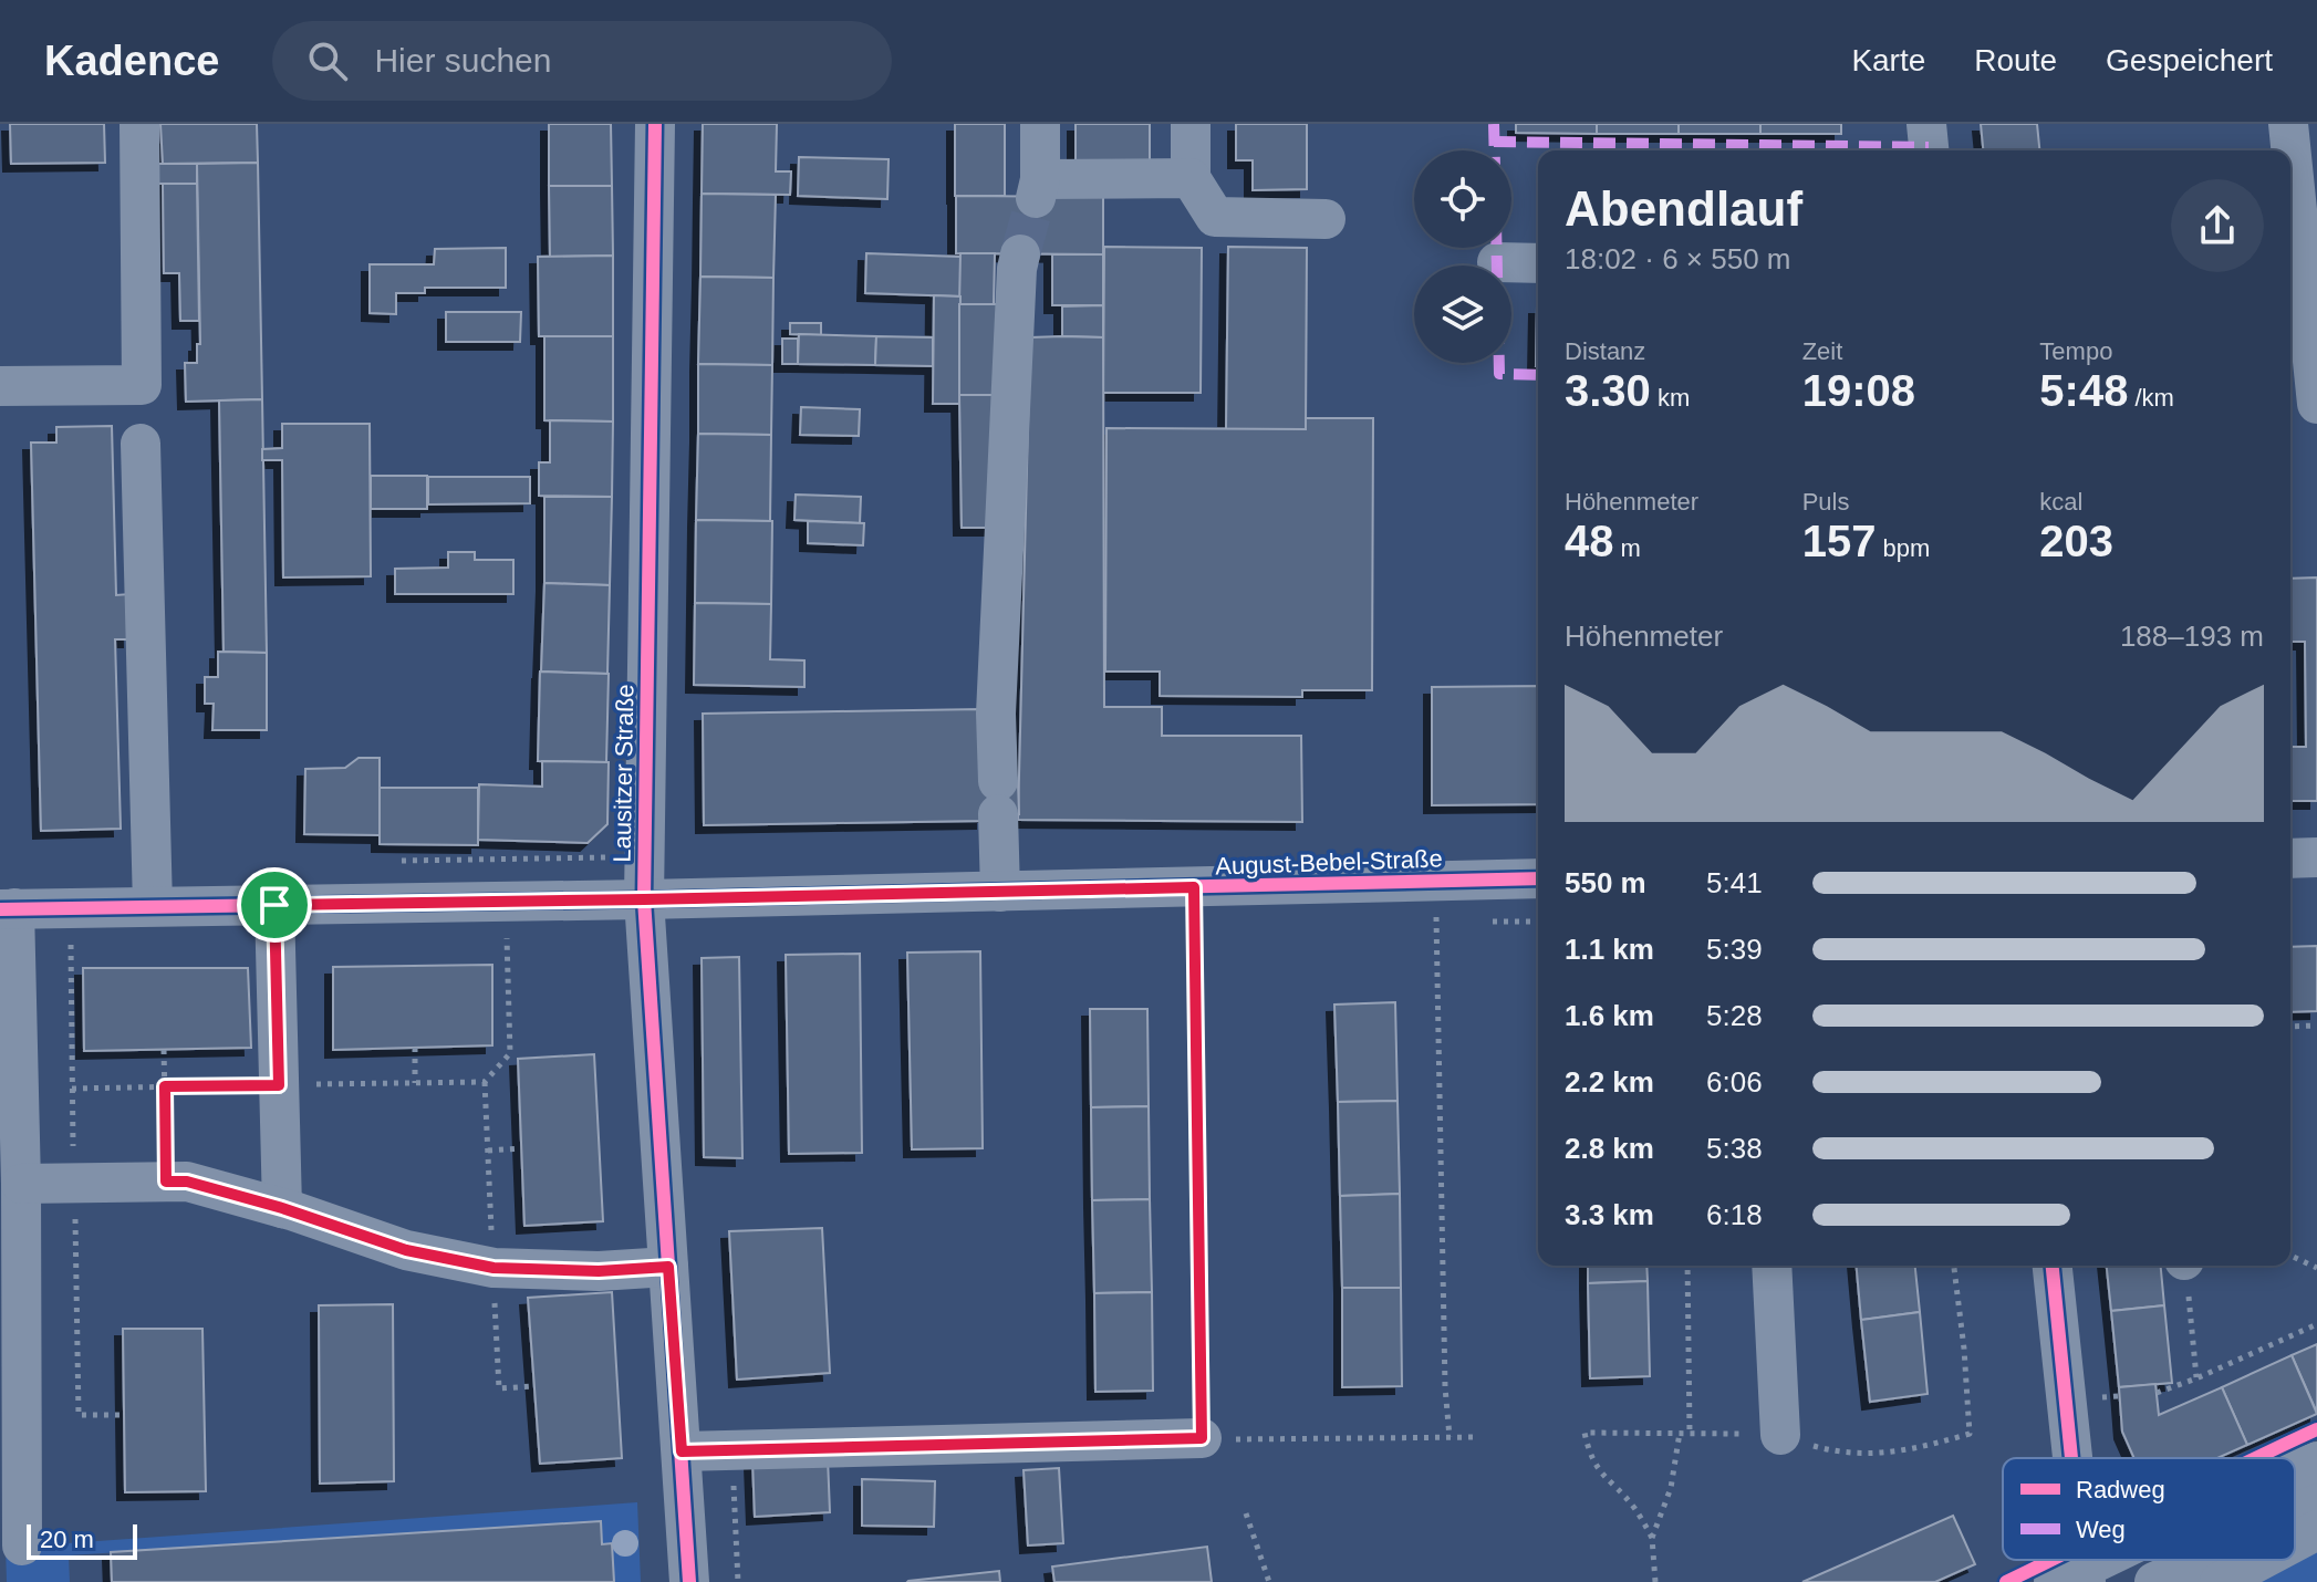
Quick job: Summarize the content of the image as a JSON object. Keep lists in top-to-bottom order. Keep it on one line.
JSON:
{"streets":{"street":["Lausitzer Straße","August-Bebel-Straße"]},"crossings":[["Lausitzer Straße","August-Bebel-Straße"]],"legend":["Radweg","Weg"],"scale_bar":"20 m","page":{"header":"Kadence","search":"Hier suchen","nav":["Karte","Route","Gespeichert"],"heading":["Abendlauf","18:02 · 6 × 550 m"],"stats":[["Distanz","3.30 km"],["Zeit","19:08"],["Tempo","5:48 /km"],["Höhenmeter","48 m"],["Puls","157 bpm"],["kcal","203"]],"chart":["Höhenmeter","188–193 m"],"list":[{"name":"550 m","note":"5:41"},{"name":"1.1 km","note":"5:39"},{"name":"1.6 km","note":"5:28"},{"name":"2.2 km","note":"6:06"},{"name":"2.8 km","note":"5:38"},{"name":"3.3 km","note":"6:18"}],"scale":"20 m"}}
